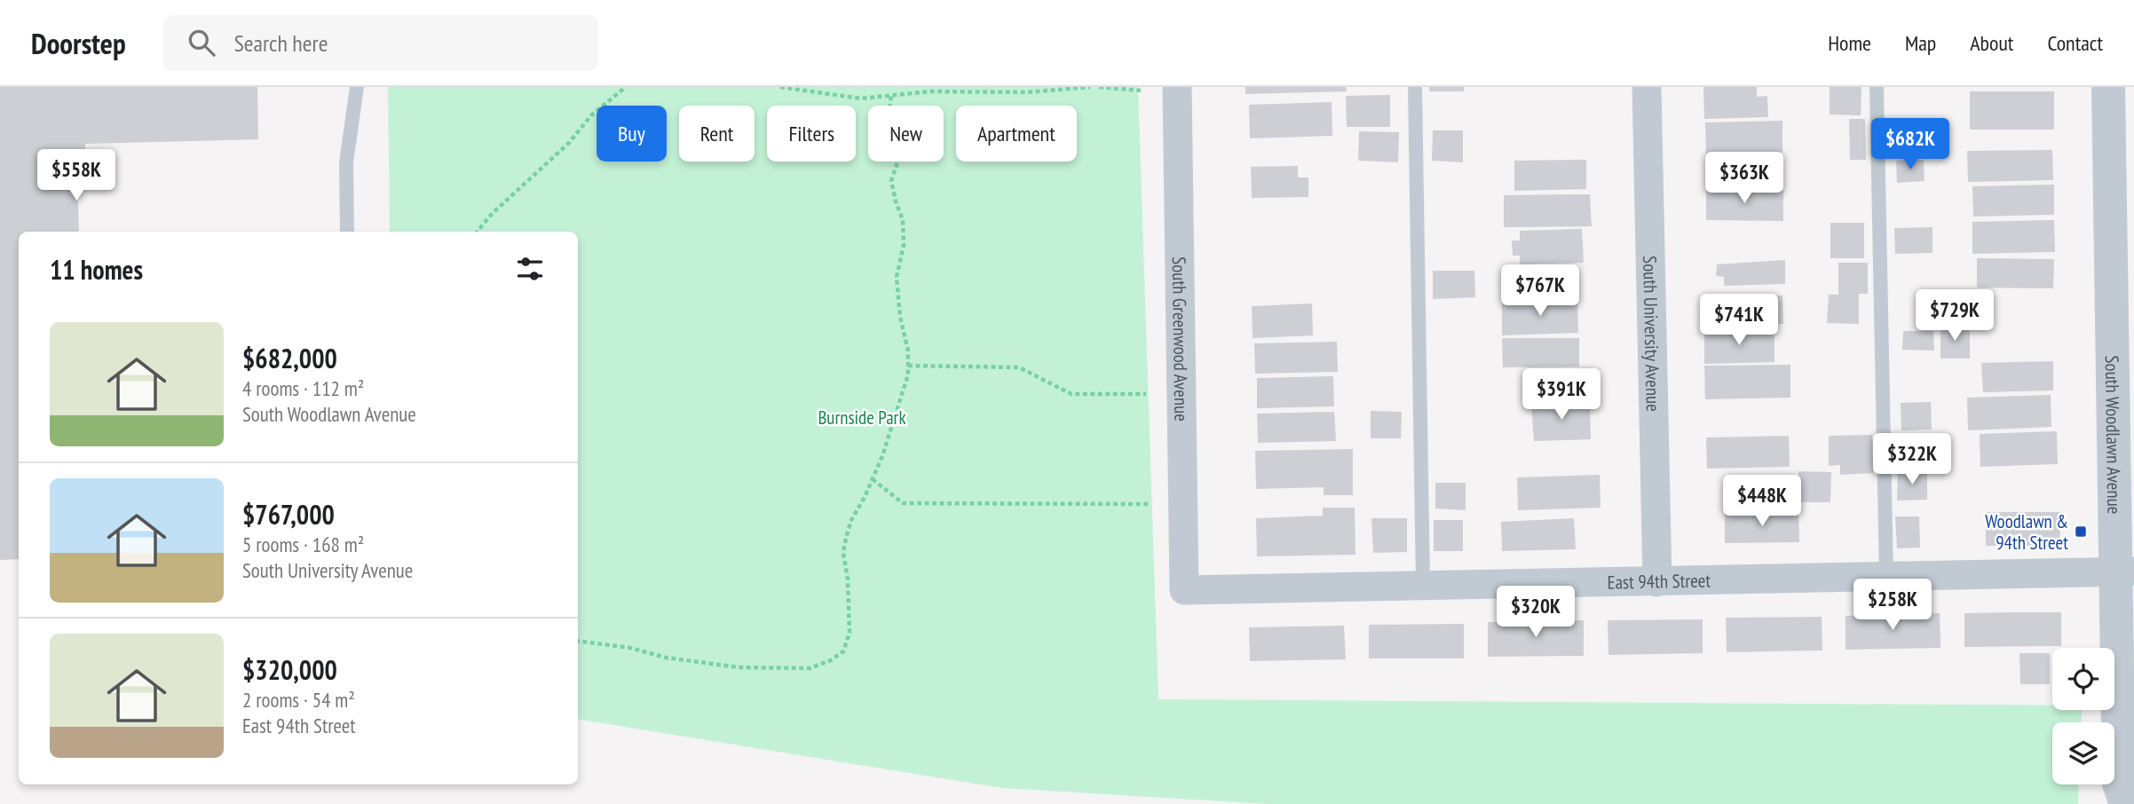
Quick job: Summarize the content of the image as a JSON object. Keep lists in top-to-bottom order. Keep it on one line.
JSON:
{"streets":{"street":["South University Avenue","South Greenwood Avenue","South Woodlawn Avenue","East 94th Street"]},"crossings":[["South University Avenue","East 94th Street"],["South Greenwood Avenue","East 94th Street"],["South Woodlawn Avenue","East 94th Street"]],"parks":["Burnside Park"],"places":{"transit":["Woodlawn & 94th Street"]},"page":{"header":"Doorstep","search":"Search here","nav":["Home","Map","About","Contact"],"chip":["Buy","Rent","Filters","New","Apartment"],"price":["$682K","$558K","$363K","$767K","$729K","$741K","$391K","$322K","$448K","$258K","$320K"],"heading":"11 homes","list":[{"name":"$682,000","note":"4 rooms · 112 m² · South Woodlawn Avenue"},{"name":"$767,000","note":"5 rooms · 168 m² · South University Avenue"},{"name":"$320,000","note":"2 rooms · 54 m² · East 94th Street"}]}}
